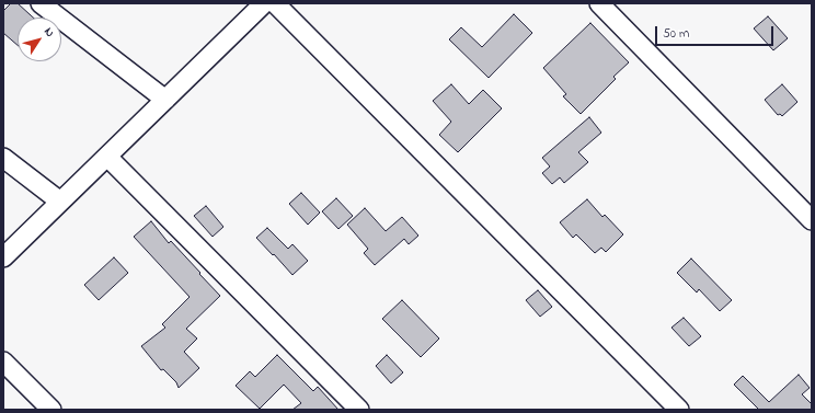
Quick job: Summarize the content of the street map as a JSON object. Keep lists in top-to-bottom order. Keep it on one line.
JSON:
{"scale_bar":"50 m","north":"top right"}
